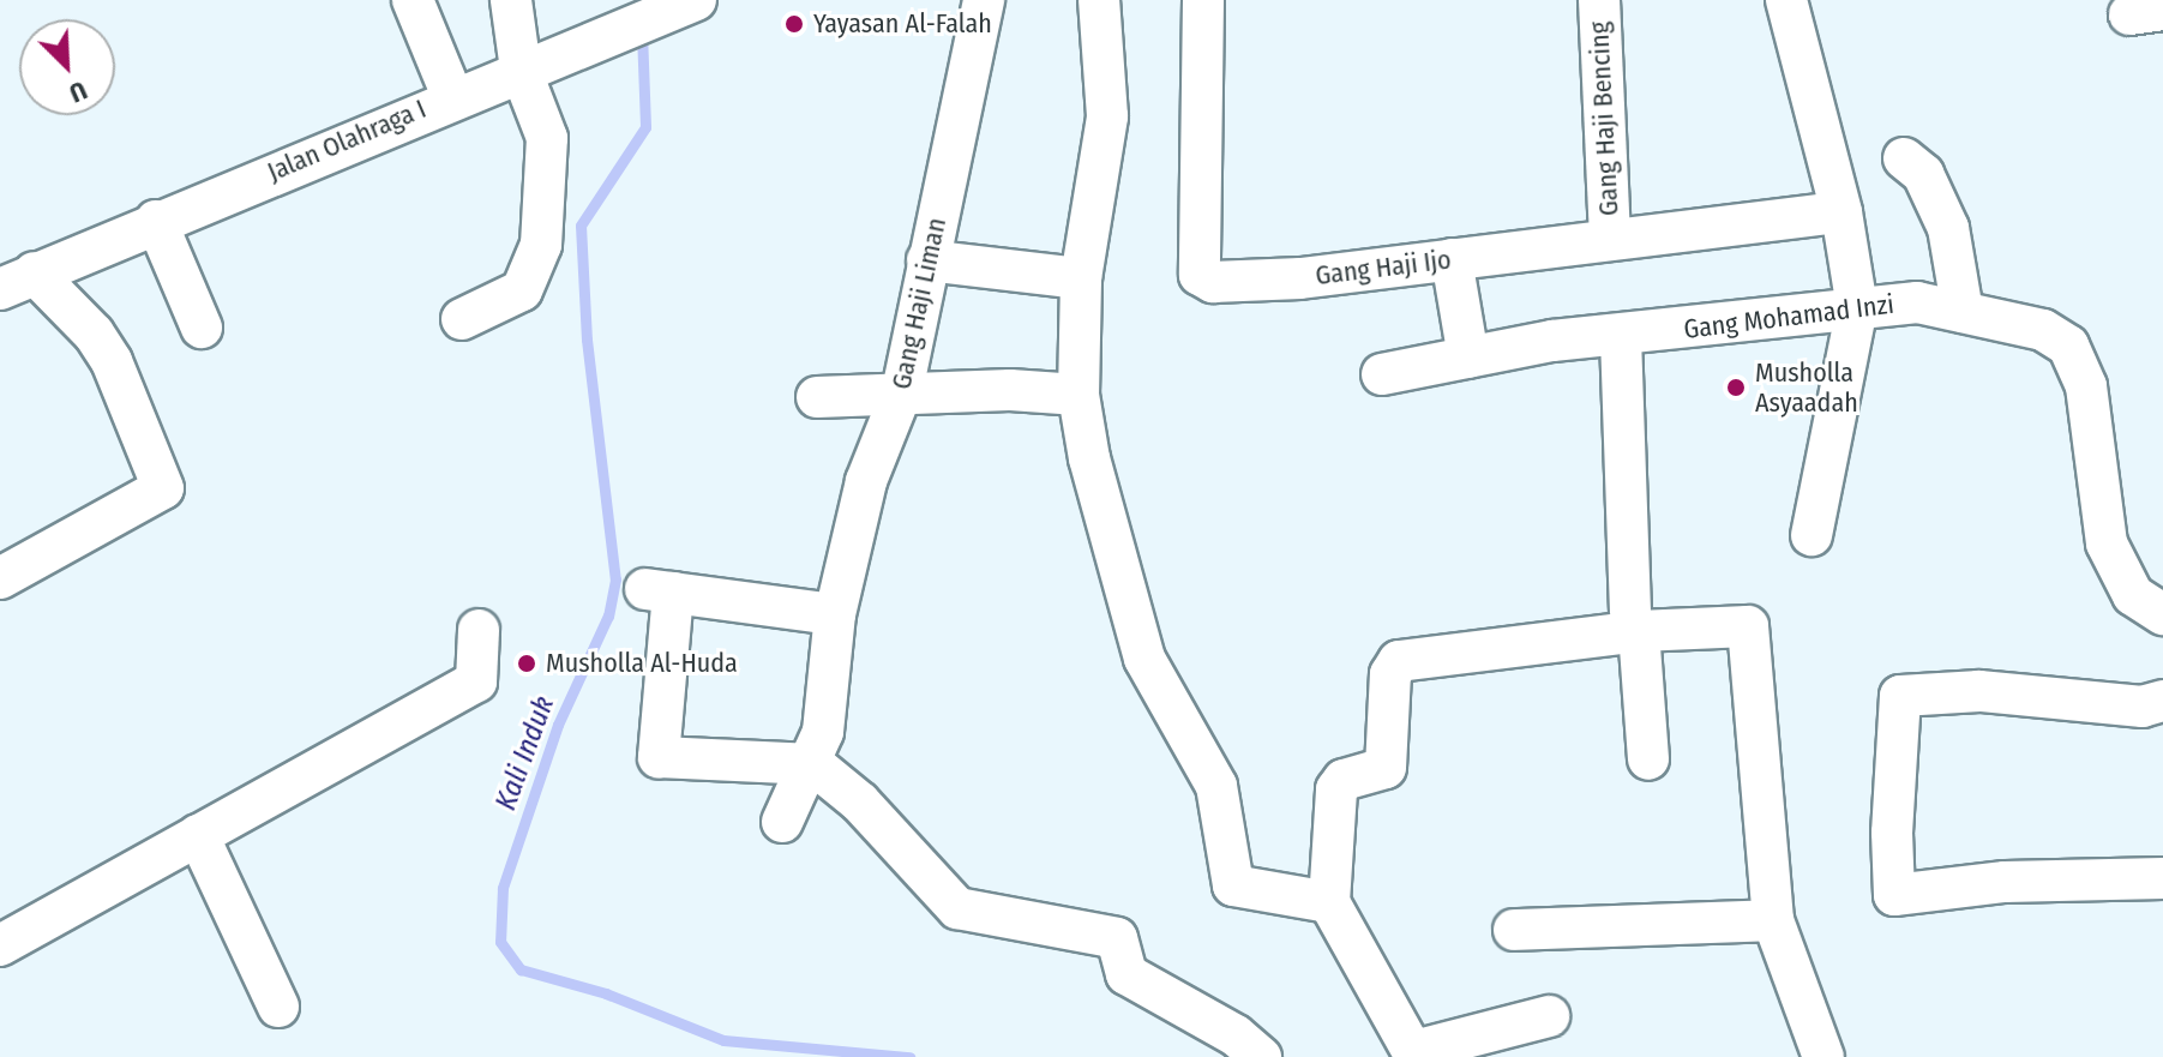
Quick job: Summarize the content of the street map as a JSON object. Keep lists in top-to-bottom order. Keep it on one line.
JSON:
{"streets":{"street":["Gang Haji Bencing","Jalan Olahraga I","Gang Haji Ijo","Gang Haji Liman","Gang Mohamad Inzi"]},"crossings":[["Gang Haji Bencing","Gang Haji Ijo"]],"water":["Kali Induk"],"places":["Yayasan Al-Falah","Musholla Asyaadah","Musholla Al-Huda"],"north":"bottom right"}
